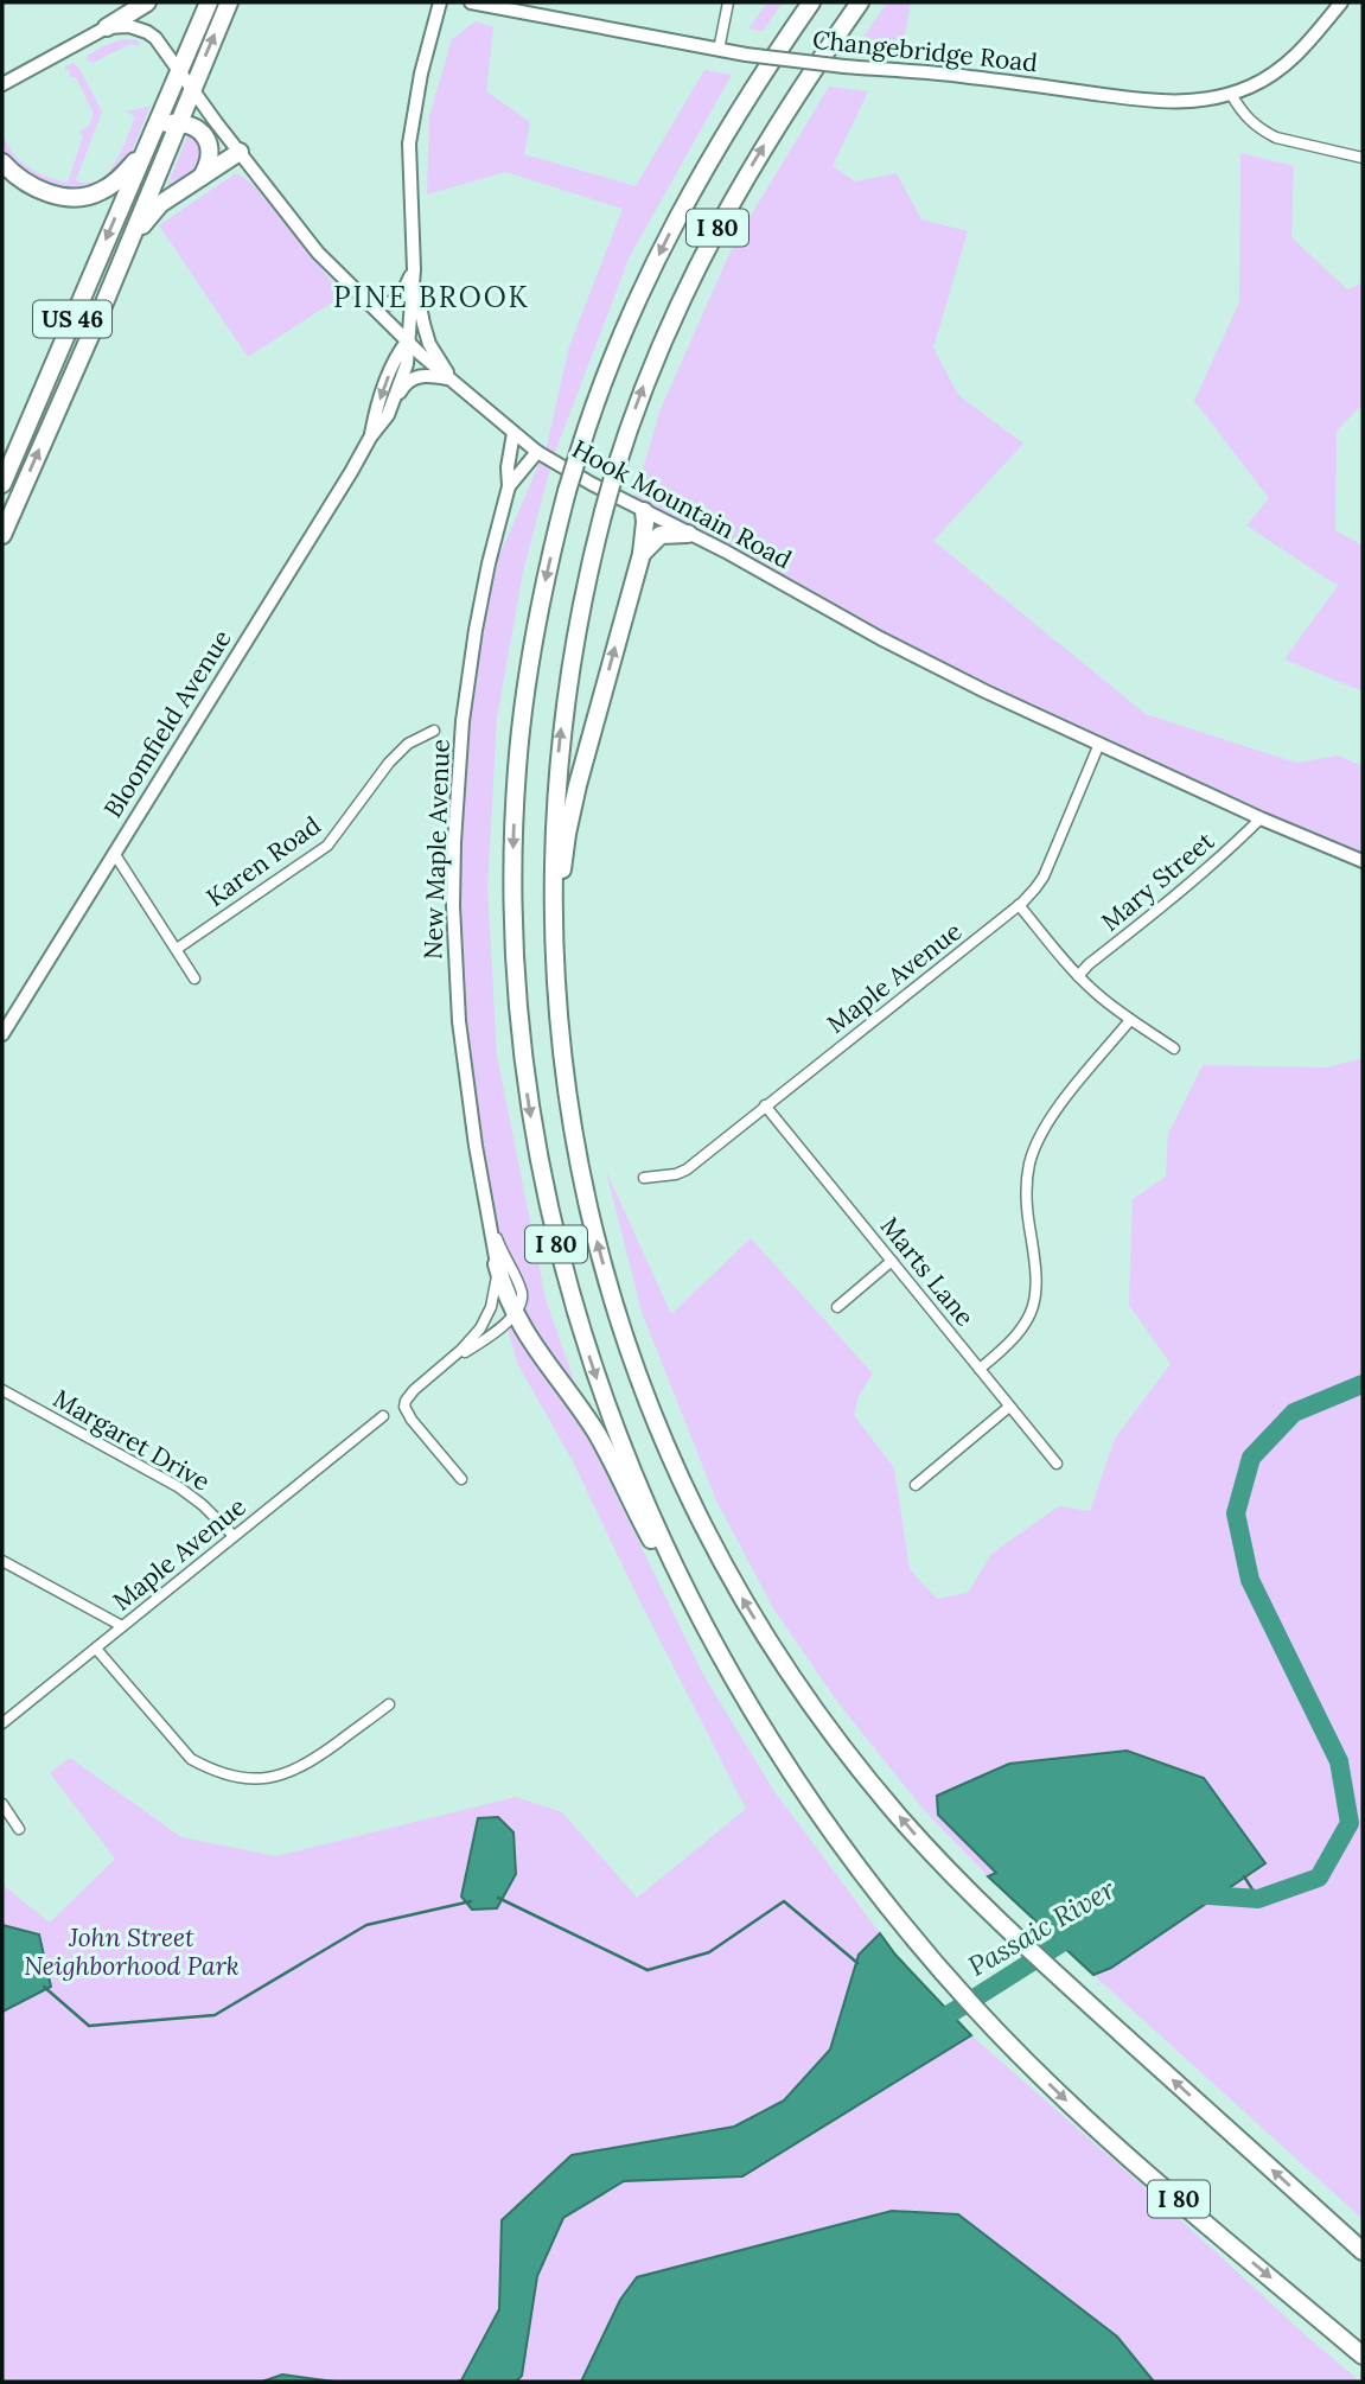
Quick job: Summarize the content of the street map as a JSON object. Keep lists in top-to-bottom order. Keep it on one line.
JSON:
{"streets":{"highway":["I 80","US 46"],"main road":["Changebridge Road","Hook Mountain Road","Bloomfield Avenue","New Maple Avenue"],"street":["Karen Road","Mary Street","Maple Avenue","Marts Lane","Margaret Drive"]},"crossings":[["US 46","Hook Mountain Road"],["Hook Mountain Road","Bloomfield Avenue"],["Hook Mountain Road","New Maple Avenue"],["Hook Mountain Road","Mary Street"],["Hook Mountain Road","Maple Avenue"],["Maple Avenue","Marts Lane"],["Maple Avenue","Margaret Drive"]],"districts":["PINE BROOK"],"water":["Passaic River"],"parks":["John Street Neighborhood Park"]}
